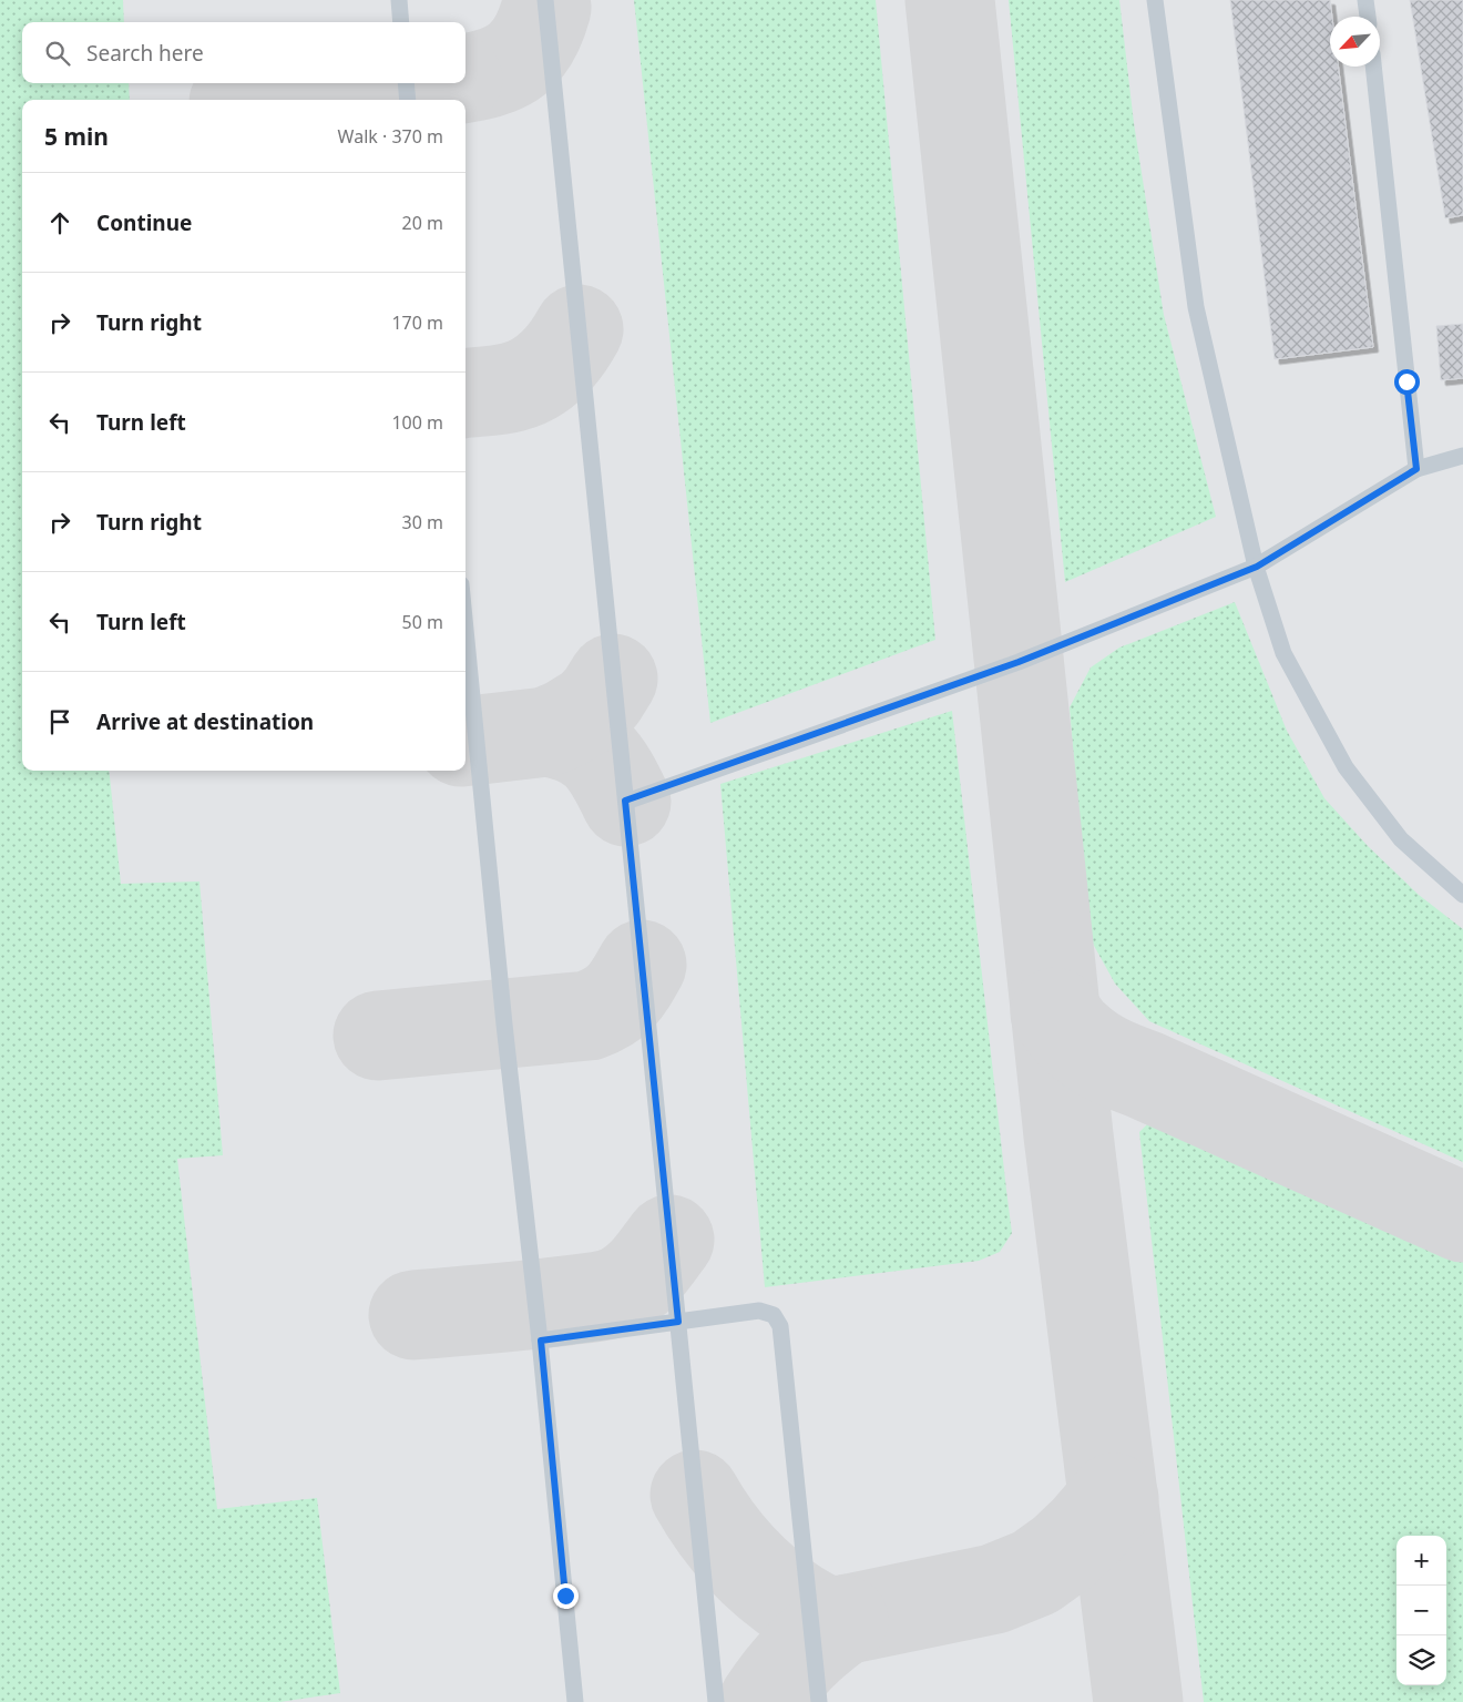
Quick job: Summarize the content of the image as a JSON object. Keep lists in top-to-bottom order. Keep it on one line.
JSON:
{"north":"bottom left","page":{"search":"Search here","heading":["5 min","Walk · 370 m"],"list":[["Continue","20 m"],["Turn right","170 m"],["Turn left","100 m"],["Turn right","30 m"],["Turn left","50 m"],"Arrive at destination"],"map_buttons":["+","−"]}}
